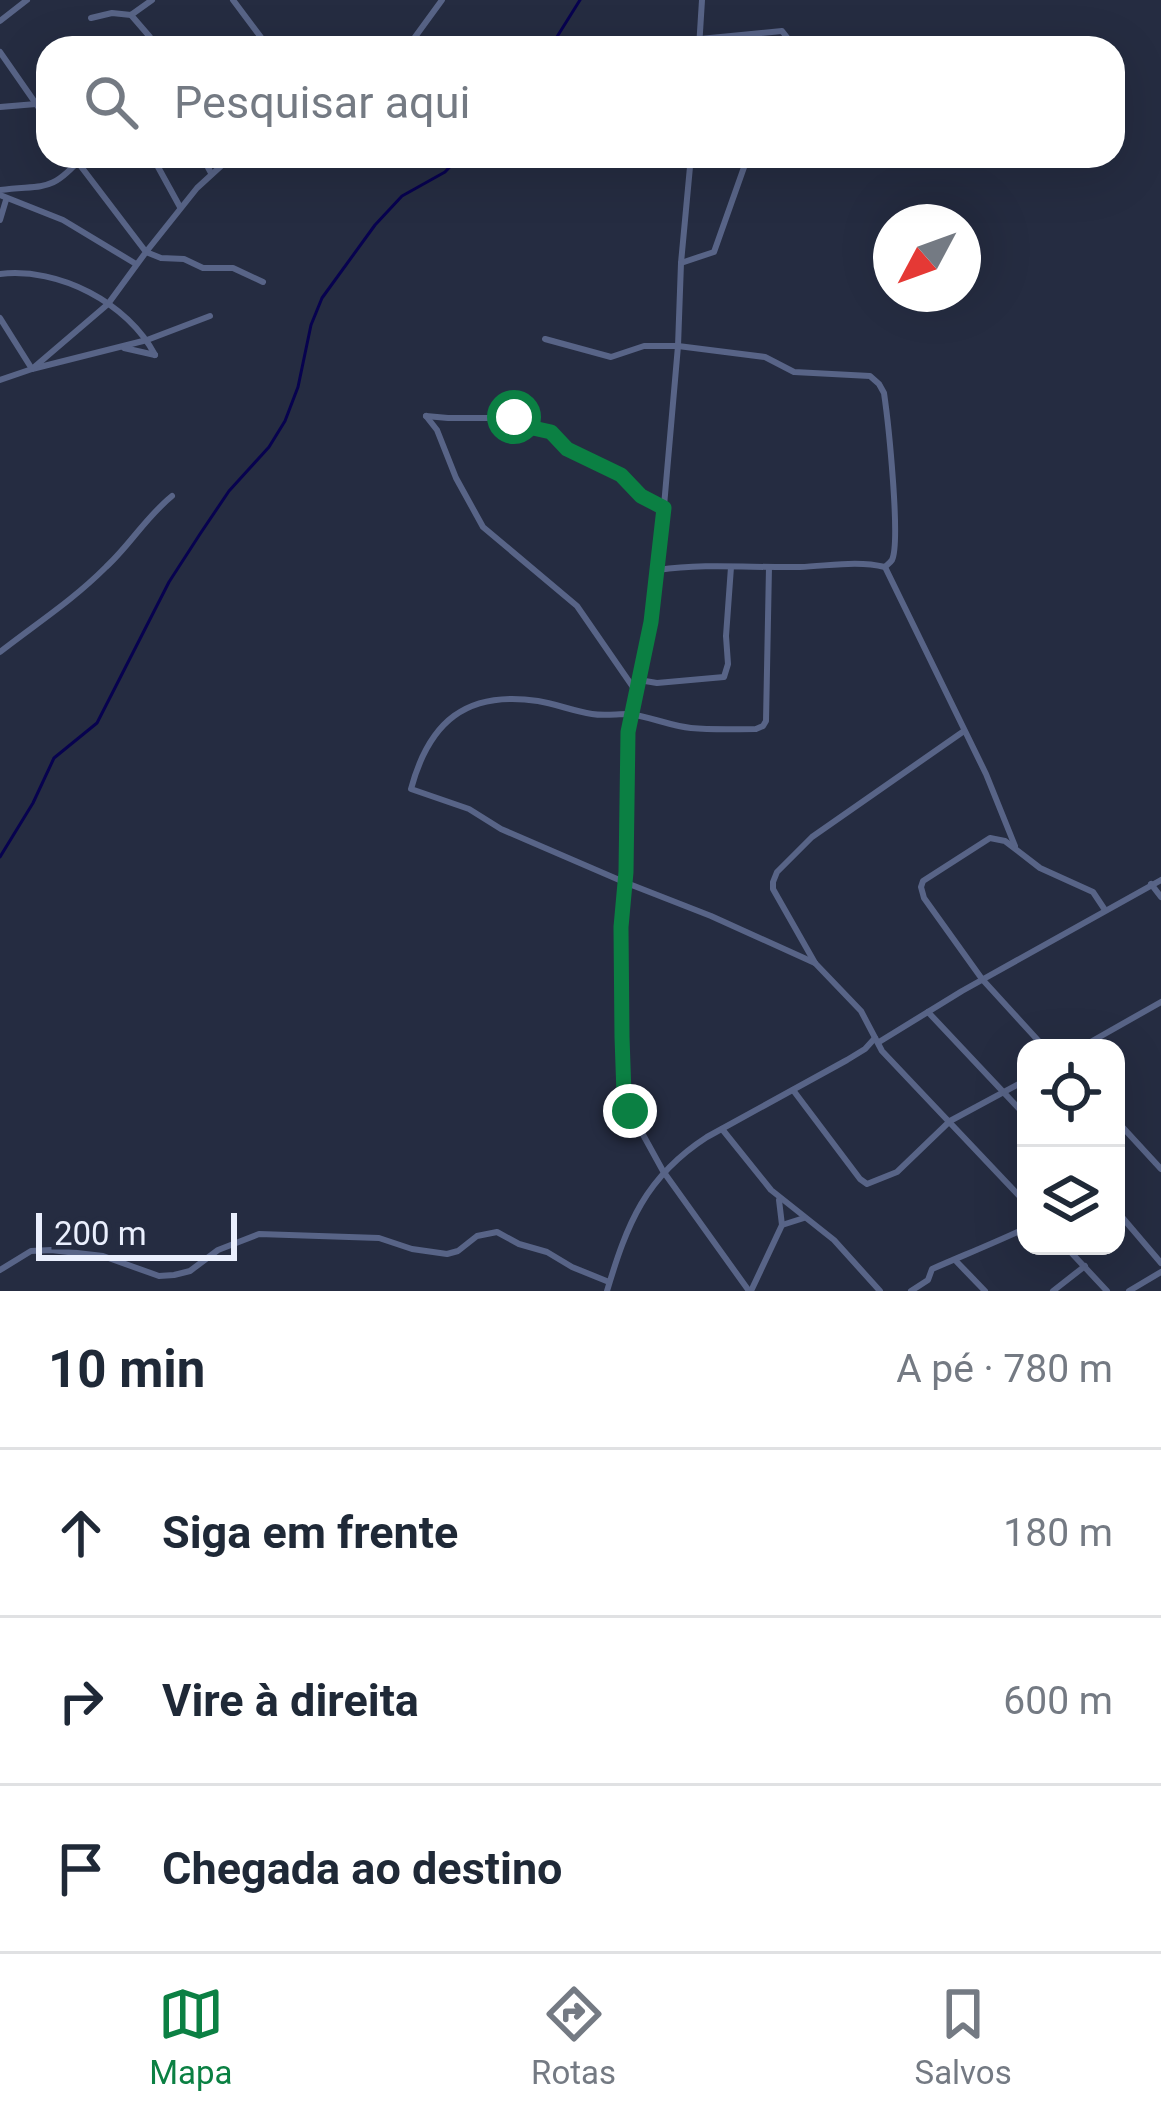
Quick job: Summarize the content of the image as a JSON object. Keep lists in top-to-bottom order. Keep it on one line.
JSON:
{"scale_bar":"200 m","north":"bottom left","page":{"search":"Pesquisar aqui","scale":"200 m","heading":["10 min","A pé · 780 m"],"list":[["Siga em frente","180 m"],["Vire à direita","600 m"],"Chegada ao destino"],"nav":["Mapa","Rotas","Salvos"]}}
